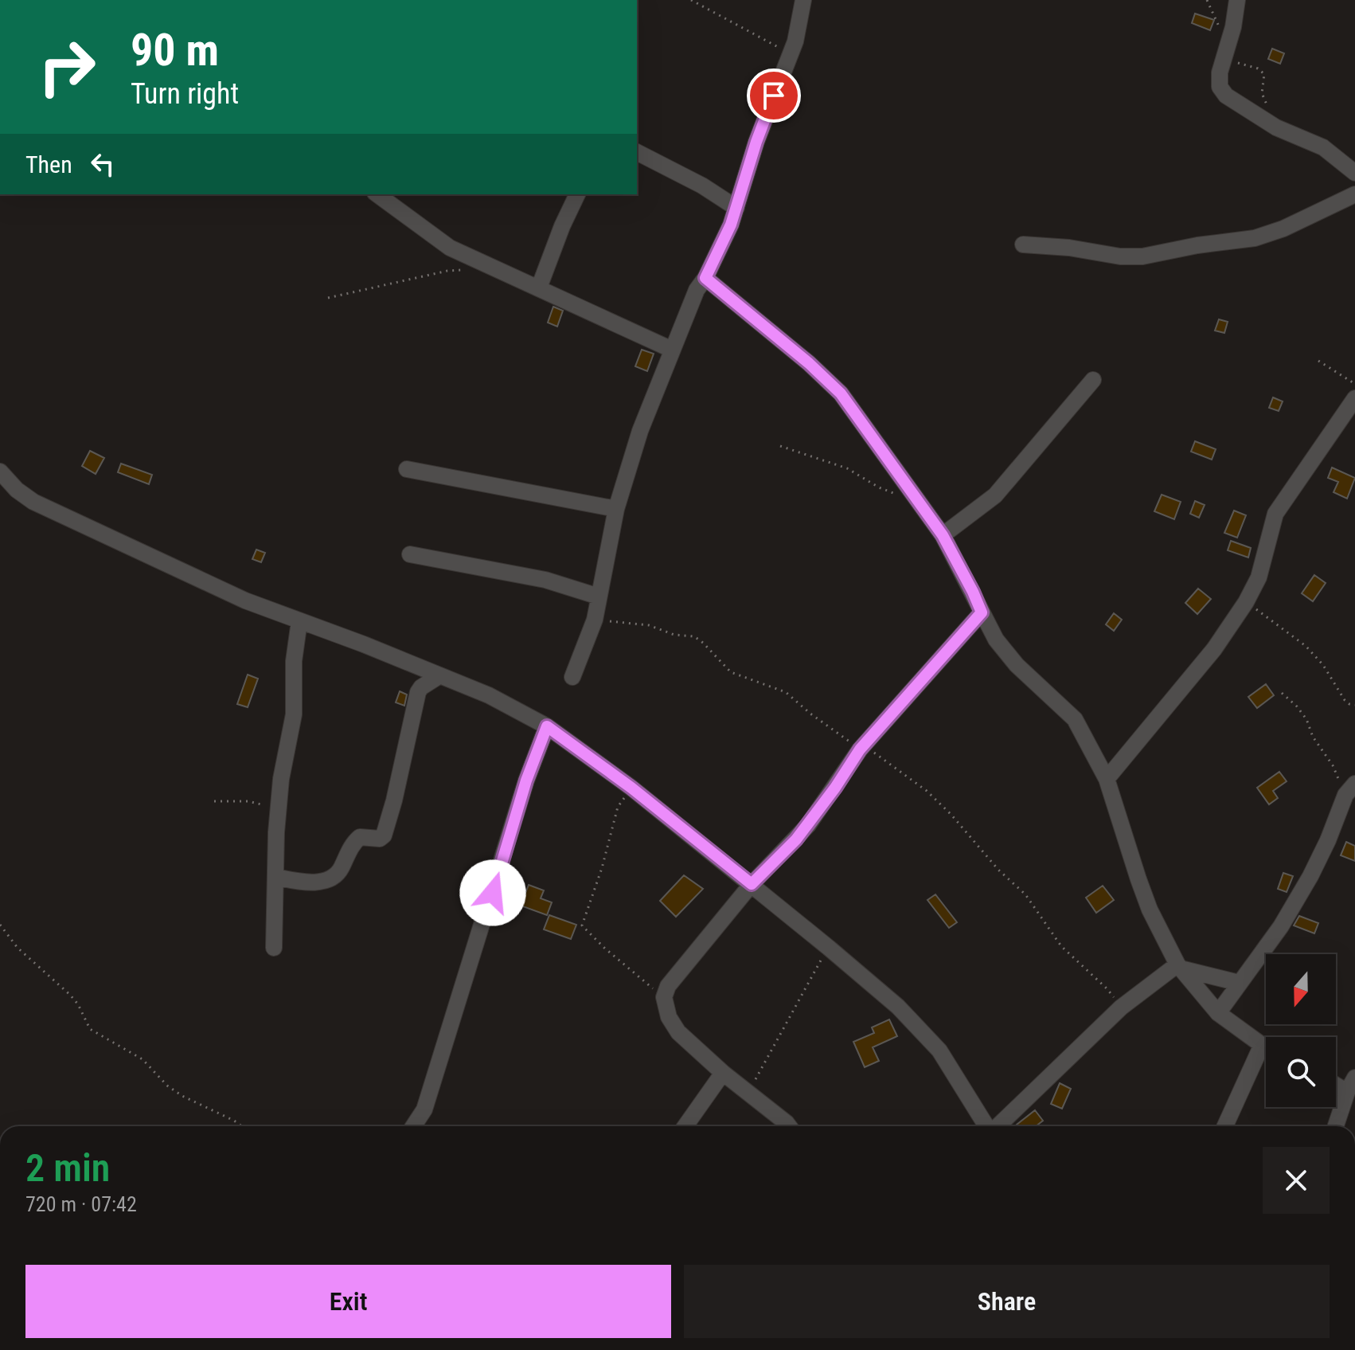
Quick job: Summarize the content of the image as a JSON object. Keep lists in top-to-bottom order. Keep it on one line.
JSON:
{"north":"bottom","page":{"turn":["90 m","Turn right"],"then":"Then","heading":["2 min","720 m · 07:42"],"buttons":["Exit","Share"]}}
